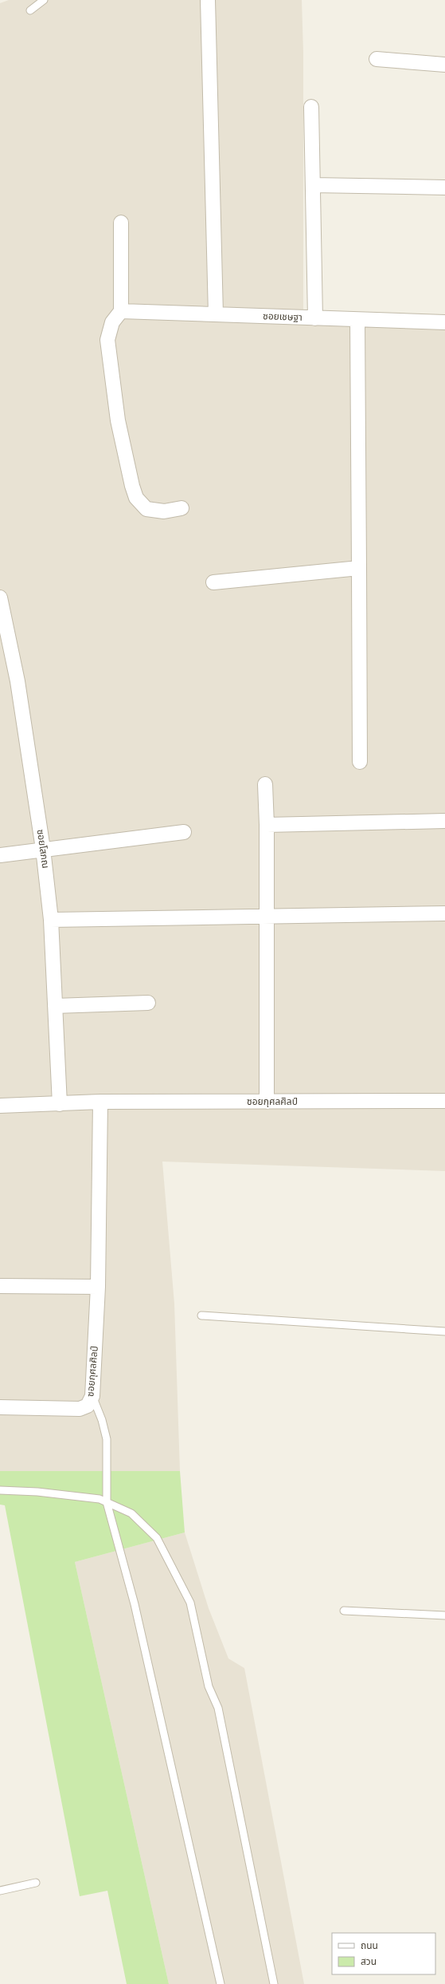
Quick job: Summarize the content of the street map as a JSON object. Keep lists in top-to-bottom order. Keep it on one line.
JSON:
{"streets":{"street":["ซอยเชษฐา","ซอยโสภณ","ซอยกุศลศิลป์"]},"crossings":[["ซอยโสภณ","ซอยกุศลศิลป์"]],"legend":["ถนน","สวน"]}
